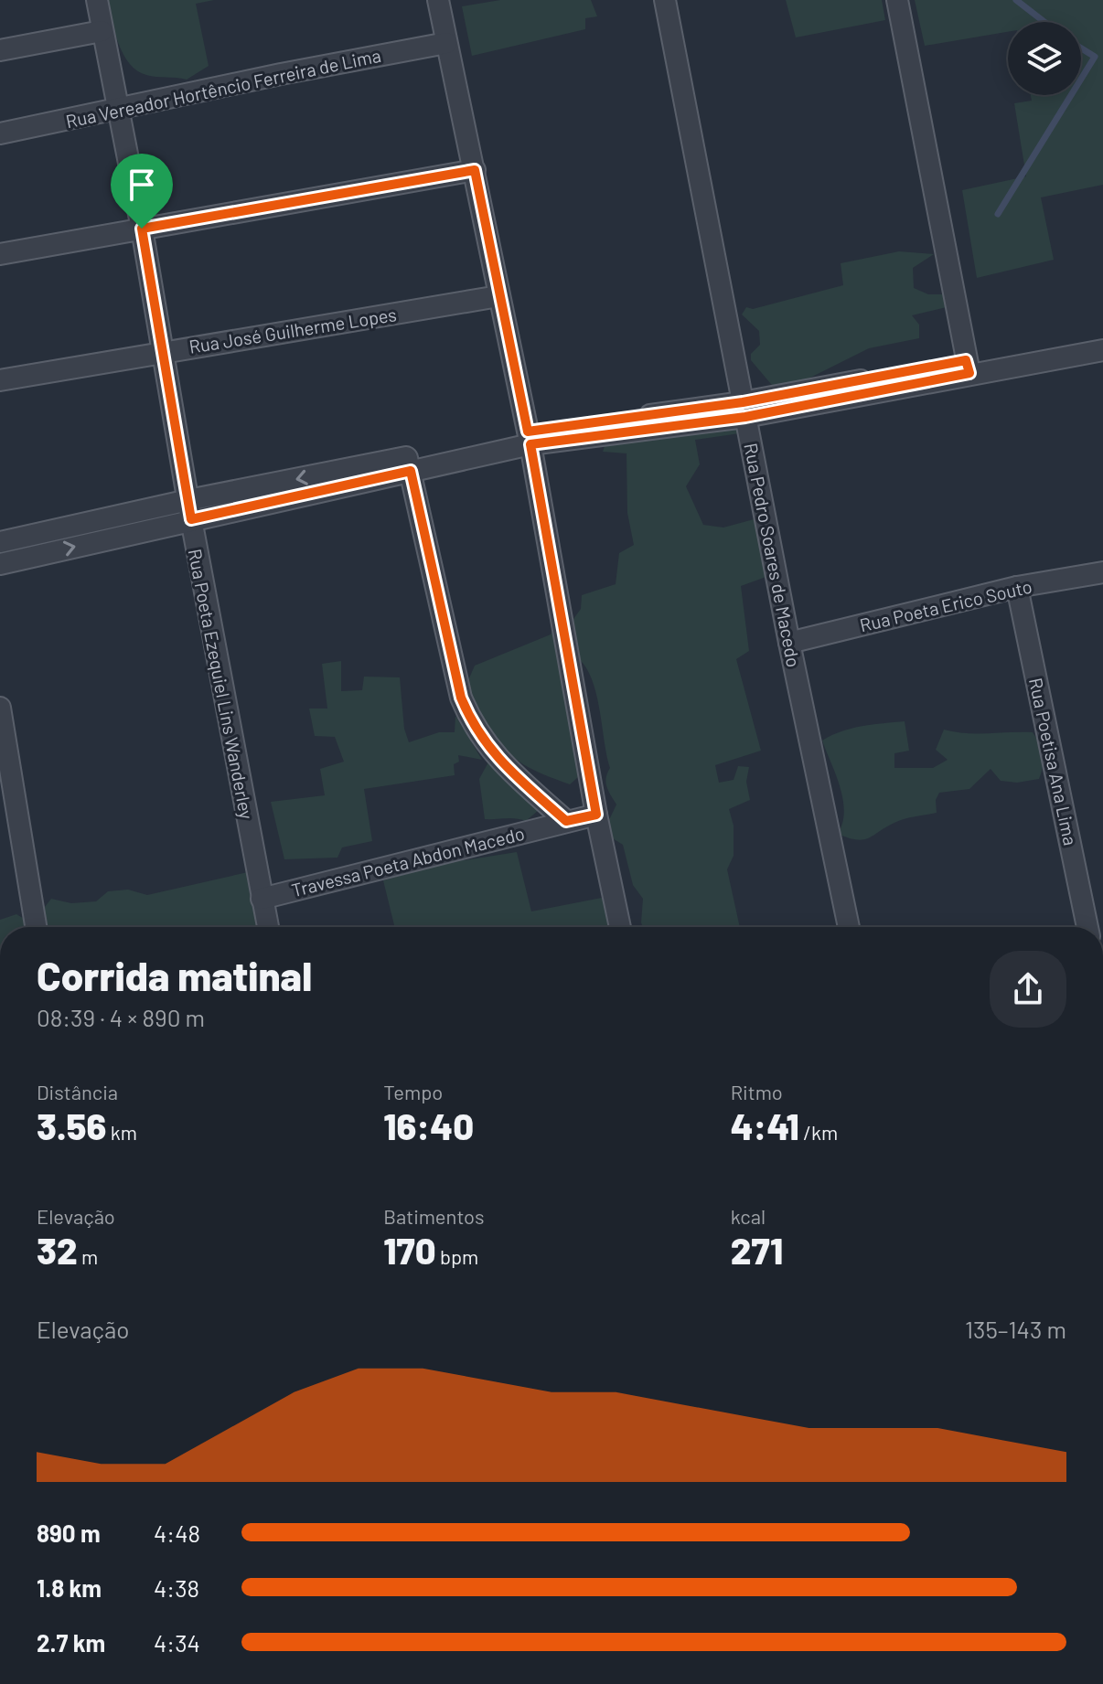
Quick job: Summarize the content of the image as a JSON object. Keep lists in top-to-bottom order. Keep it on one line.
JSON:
{"streets":{"street":["Rua Vereador Hortêncio Ferreira de Lima","Rua José Guilherme Lopes","Rua Pedro Soares de Macedo","Rua Poeta Erico Souto","Rua Poeta Ezequiel Lins Wanderley","Rua Poetisa Ana Lima","Travessa Poeta Abdon Macedo"]},"crossings":[["Rua Vereador Hortêncio Ferreira de Lima","Rua Poeta Ezequiel Lins Wanderley"],["Rua José Guilherme Lopes","Rua Poeta Ezequiel Lins Wanderley"],["Rua Pedro Soares de Macedo","Rua Poeta Erico Souto"],["Rua Poeta Erico Souto","Rua Poetisa Ana Lima"],["Rua Poeta Ezequiel Lins Wanderley","Travessa Poeta Abdon Macedo"]],"page":{"heading":["Corrida matinal","08:39 · 4 × 890 m"],"stats":[["Distância","3.56 km"],["Tempo","16:40"],["Ritmo","4:41 /km"],["Elevação","32 m"],["Batimentos","170 bpm"],["kcal","271"]],"chart":["Elevação","135–143 m"],"list":[{"name":"890 m","note":"4:48"},{"name":"1.8 km","note":"4:38"},{"name":"2.7 km","note":"4:34"}]}}
